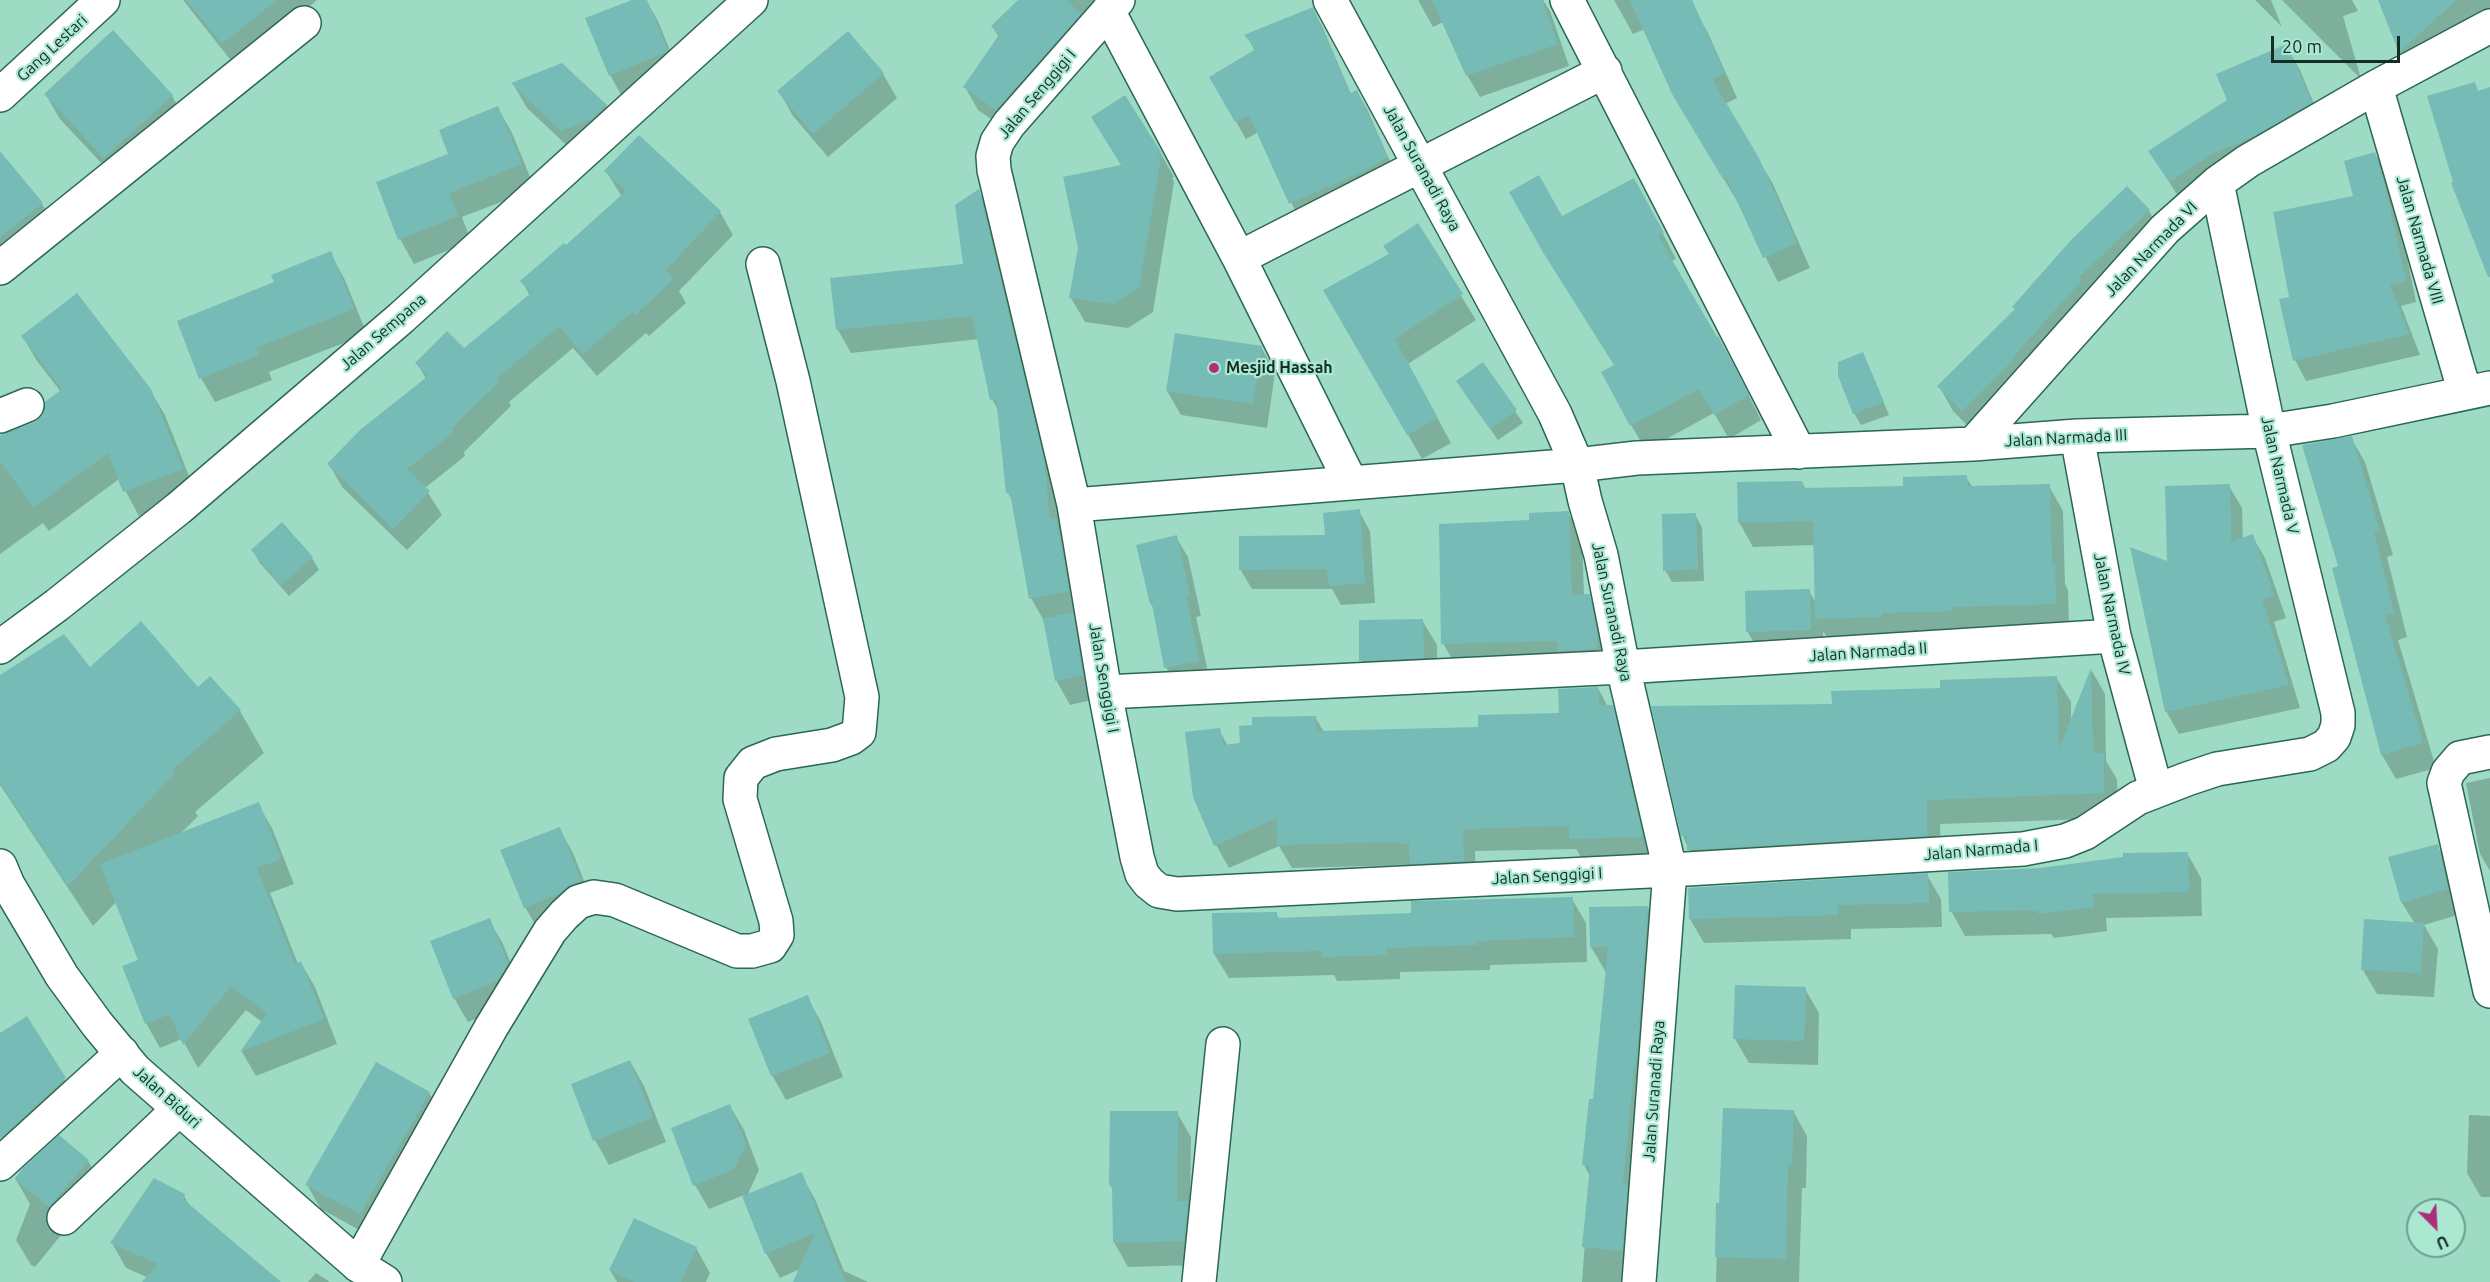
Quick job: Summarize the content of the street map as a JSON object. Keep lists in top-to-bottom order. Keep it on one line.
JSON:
{"streets":{"street":["Gang Lestari","Jalan Senggigi I","Jalan Suranadi Raya","Jalan Narmada VIII","Jalan Narmada VI","Jalan Sempana","Jalan Narmada III","Jalan Narmada V","Jalan Narmada IV","Jalan Narmada II","Jalan Narmada I","Jalan Biduri"]},"crossings":[["Jalan Senggigi I","Jalan Suranadi Raya"],["Jalan Senggigi I","Jalan Narmada III"],["Jalan Senggigi I","Jalan Narmada II"],["Jalan Senggigi I","Jalan Narmada I"],["Jalan Suranadi Raya","Jalan Narmada III"],["Jalan Suranadi Raya","Jalan Narmada II"],["Jalan Suranadi Raya","Jalan Narmada I"],["Jalan Narmada VIII","Jalan Narmada VI"],["Jalan Narmada VIII","Jalan Narmada III"],["Jalan Narmada VI","Jalan Narmada III"],["Jalan Narmada VI","Jalan Narmada V"],["Jalan Narmada III","Jalan Narmada V"],["Jalan Narmada III","Jalan Narmada IV"],["Jalan Narmada V","Jalan Narmada I"],["Jalan Narmada IV","Jalan Narmada II"],["Jalan Narmada IV","Jalan Narmada I"]],"places":["Mesjid Hassah"],"scale_bar":"20 m","north":"bottom right"}
